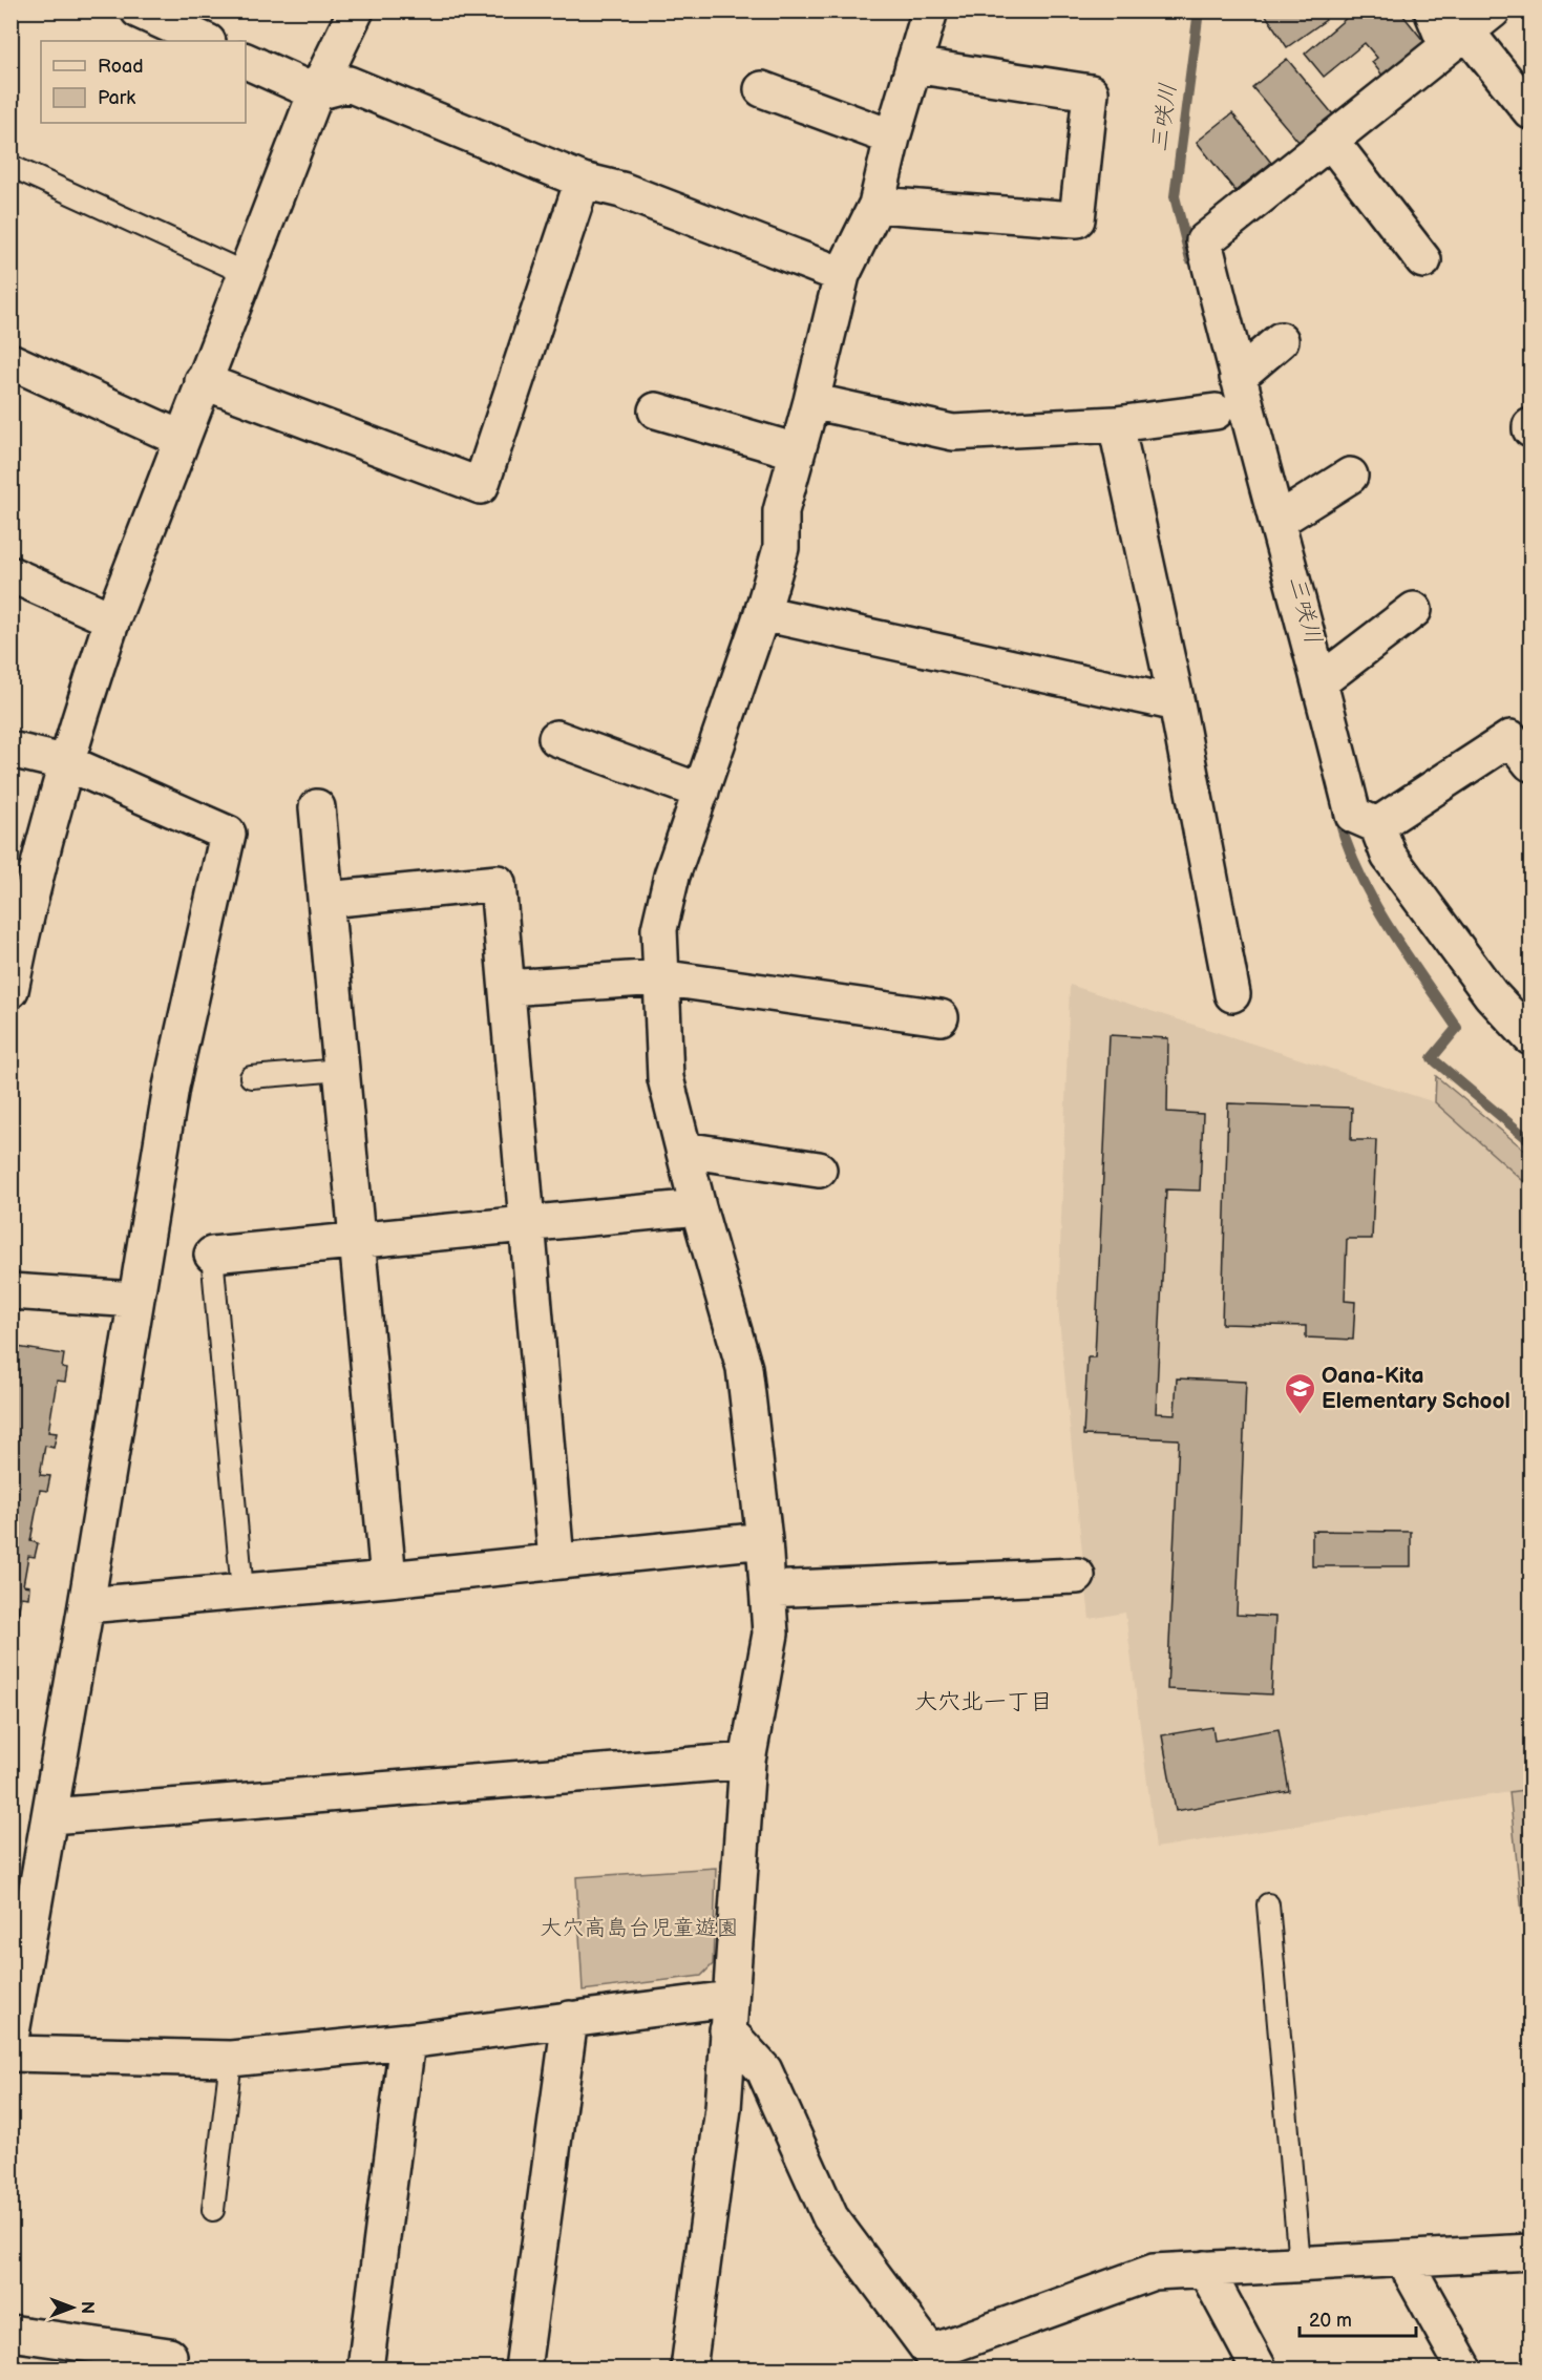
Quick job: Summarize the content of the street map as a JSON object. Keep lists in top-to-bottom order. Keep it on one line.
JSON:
{"districts":["大穴北一丁目"],"water":["三咲川"],"parks":["大穴高島台児童遊園"],"places":{"school or university":["Oana-Kita Elementary School"]},"legend":["Road","Park"],"scale_bar":"20 m","north":"right"}
